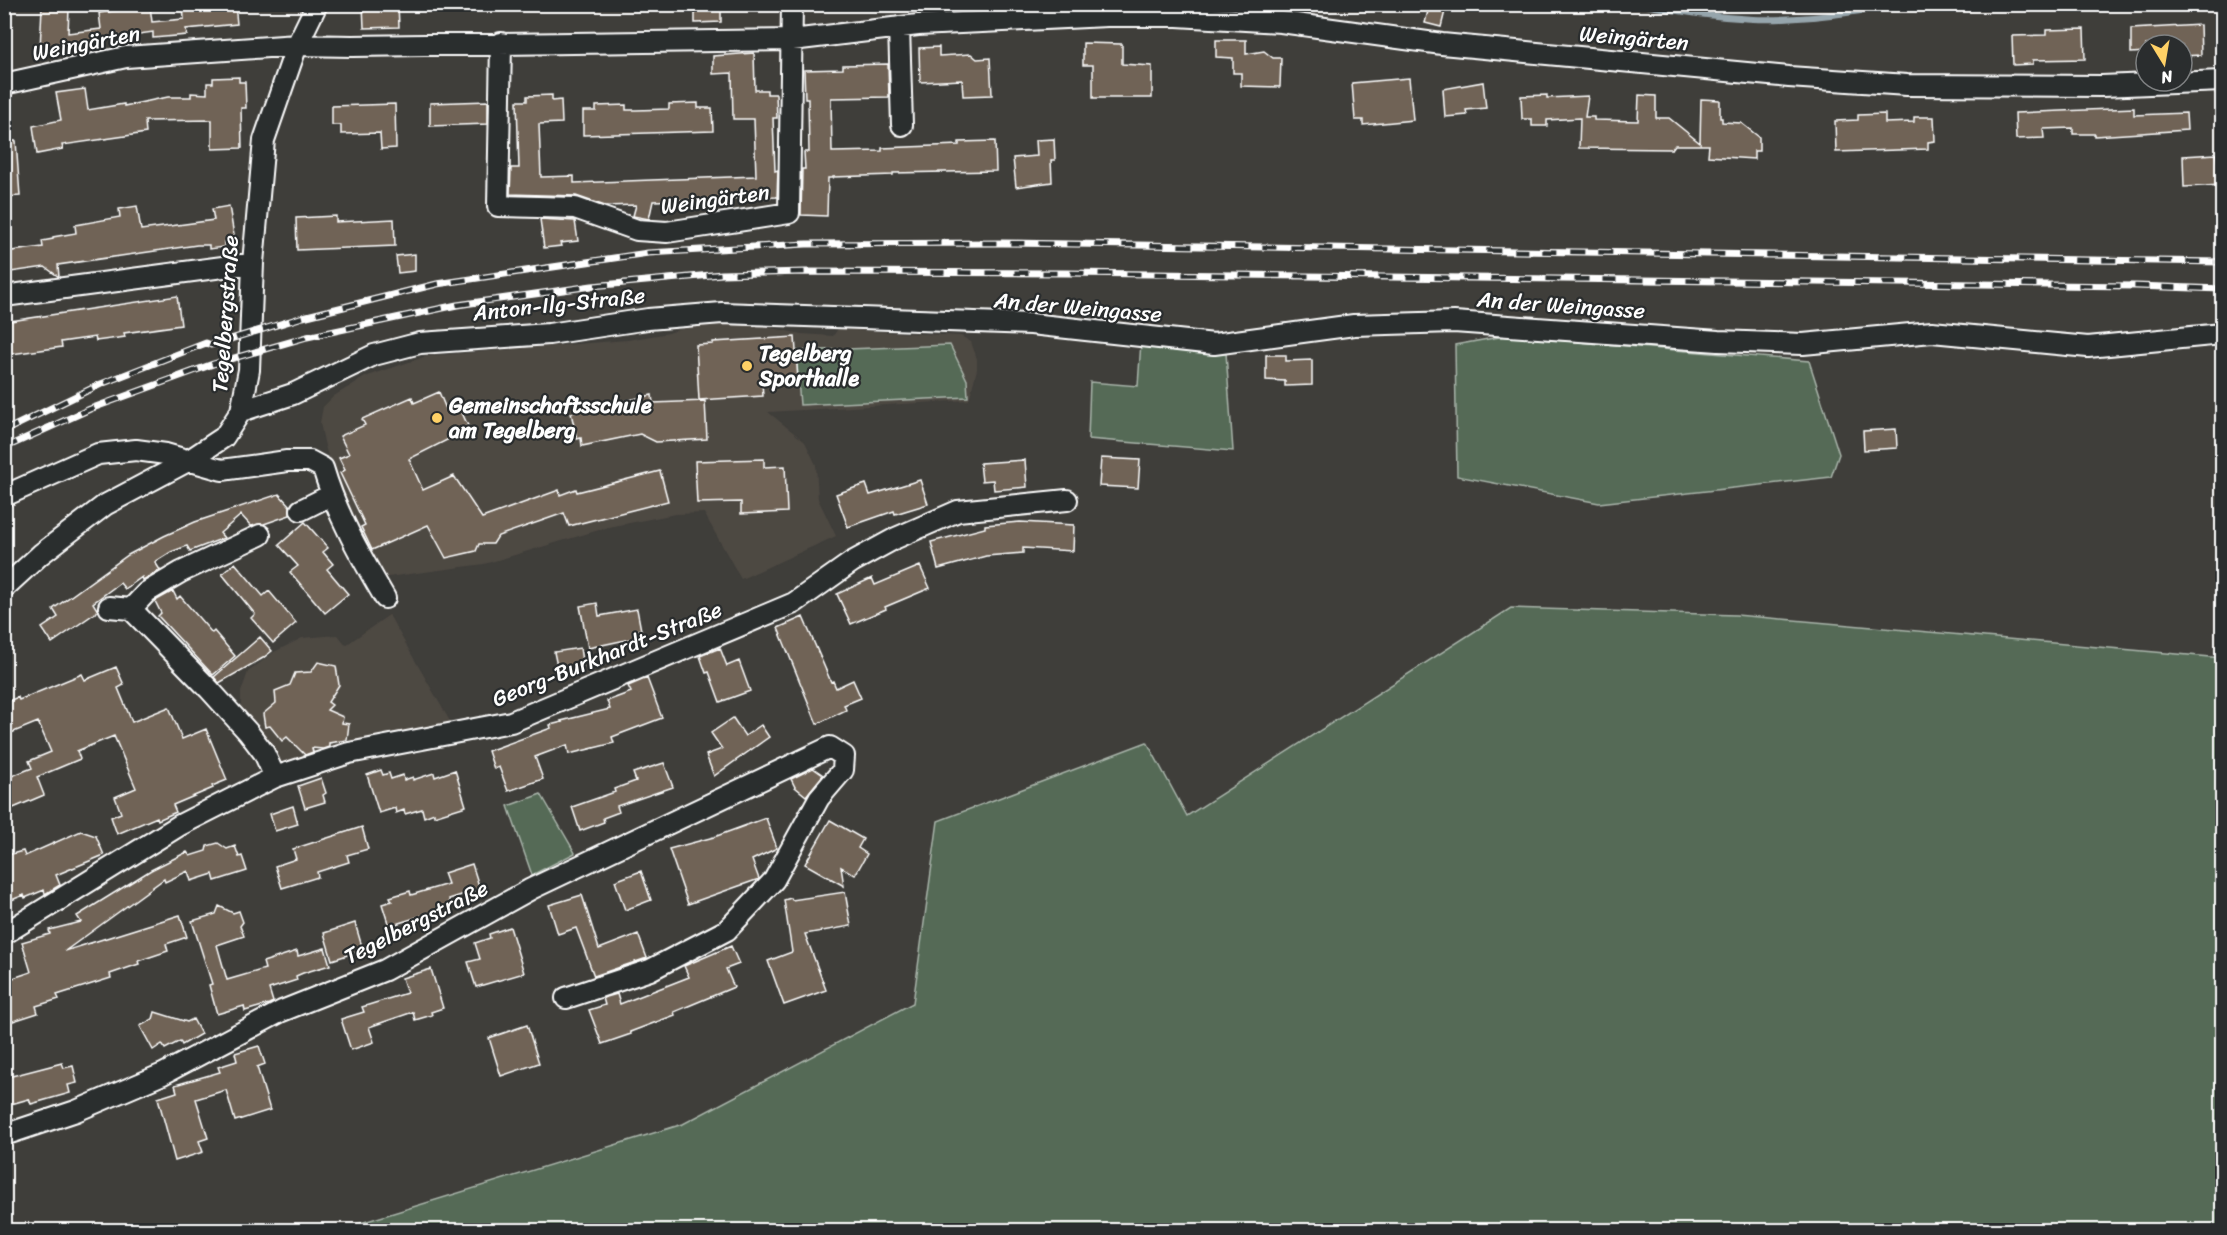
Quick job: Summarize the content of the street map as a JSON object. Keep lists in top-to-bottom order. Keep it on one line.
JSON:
{"streets":{"street":["Weingärten","Anton-Ilg-Straße","An der Weingasse","Tegelbergstraße","Georg-Burkhardt-Straße"]},"crossings":[["Weingärten","Tegelbergstraße"],["Anton-Ilg-Straße","An der Weingasse"],["Anton-Ilg-Straße","Tegelbergstraße"]],"places":["Tegelberg Sporthalle","Gemeinschaftsschule am Tegelberg"],"north":"bottom"}
